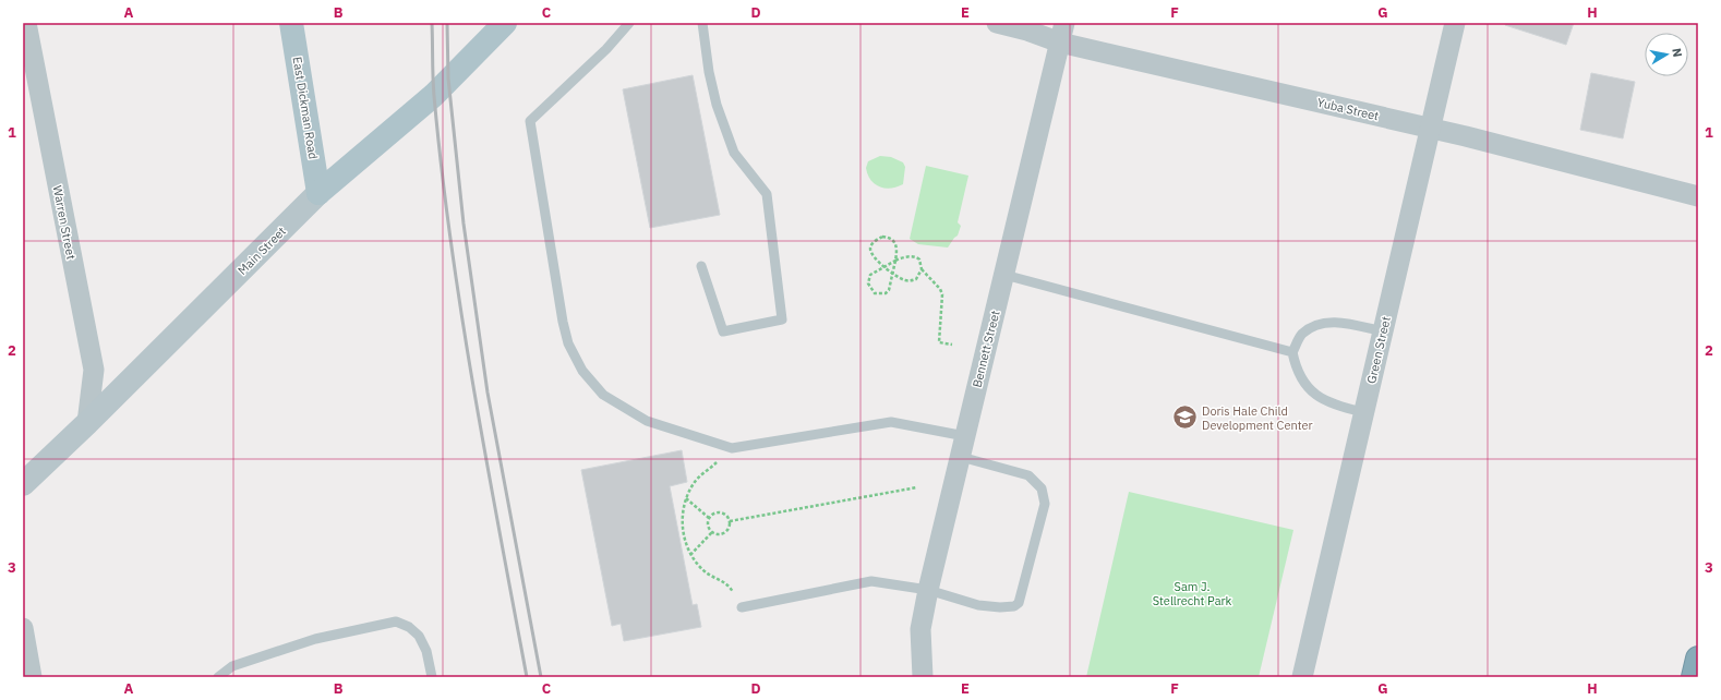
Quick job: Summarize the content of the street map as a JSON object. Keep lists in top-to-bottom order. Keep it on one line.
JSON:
{"streets":{"main road":["East Dickman Road","Main Street"],"street":["Yuba Street","Warren Street","Bennett Street","Green Street"]},"crossings":[["East Dickman Road","Main Street"],["Yuba Street","Bennett Street"],["Yuba Street","Green Street"],["Warren Street","Main Street"]],"parks":["Sam J. Stellrecht Park"],"places":{"school or university":["Doris Hale Child Development Center"]},"north":"right","grid":{"columns":["A","B","C","D","E","F","G","H"],"rows":["1","2","3"]}}
